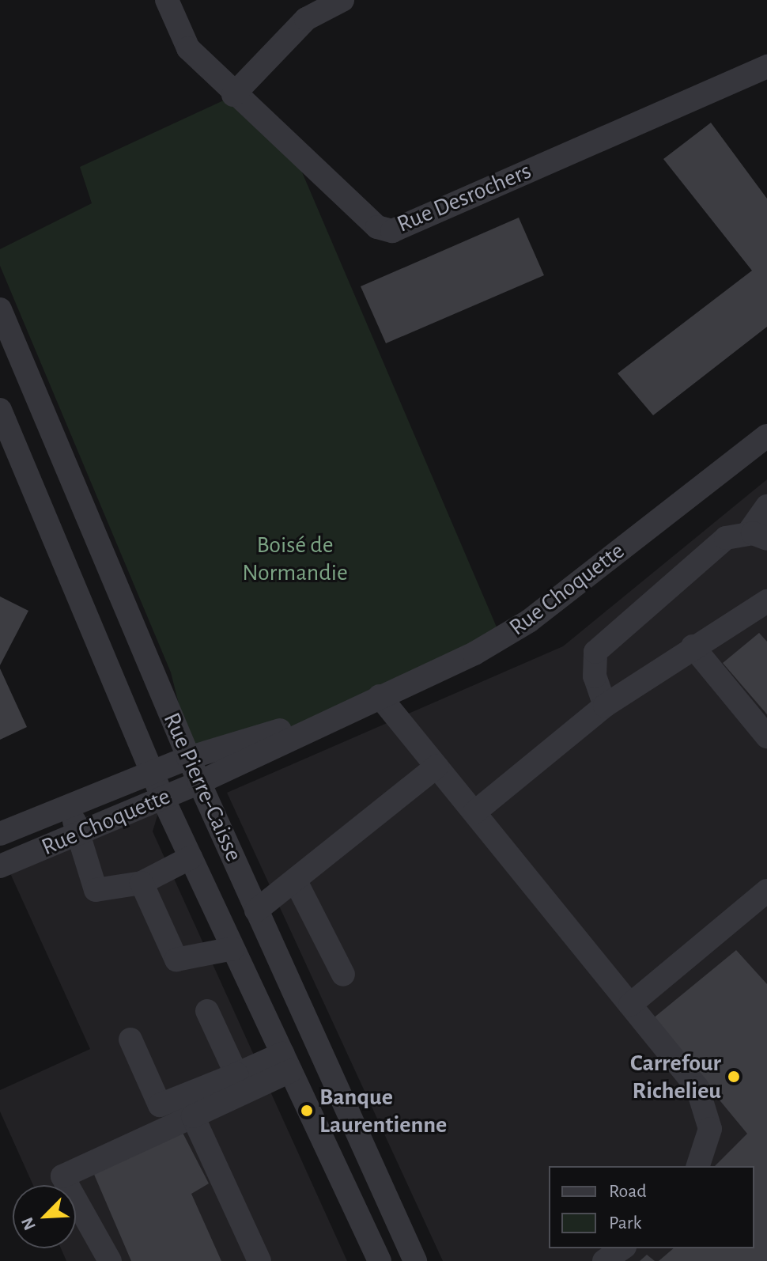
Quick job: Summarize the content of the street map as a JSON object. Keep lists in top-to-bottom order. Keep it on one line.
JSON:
{"streets":{"street":["Rue Desrochers","Rue Choquette","Rue Pierre-Caisse"]},"crossings":[["Rue Choquette","Rue Pierre-Caisse"]],"parks":["Boisé de Normandie"],"places":["Carrefour Richelieu","Banque Laurentienne"],"legend":["Road","Park"],"north":"bottom left"}
